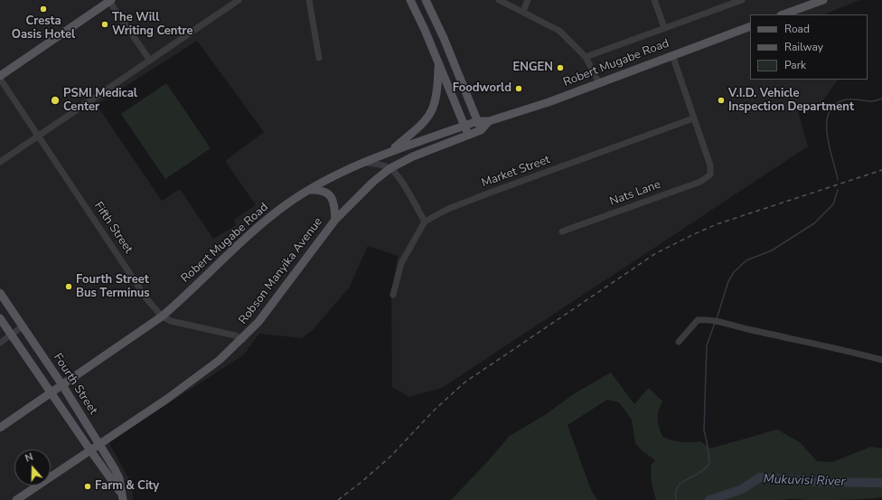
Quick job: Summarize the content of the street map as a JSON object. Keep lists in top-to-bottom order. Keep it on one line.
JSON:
{"streets":{"main road":["Robert Mugabe Road","Robson Manyika Avenue","Fourth Street"],"street":["Market Street","Nats Lane","Fifth Street"]},"crossings":[["Robert Mugabe Road","Fifth Street"],["Robert Mugabe Road","Fourth Street"],["Market Street","Nats Lane"],["Fifth Street","Robson Manyika Avenue"],["Robson Manyika Avenue","Fourth Street"]],"water":["Mukuvisi River"],"places":["Cresta Oasis Hotel","The Will Writing Centre","ENGEN","Foodworld","PSMI Medical Center","V.I.D. Vehicle Inspection Department","Fourth Street Bus Terminus","Farm & City"],"legend":["Road","Railway","Park"],"north":"top"}
